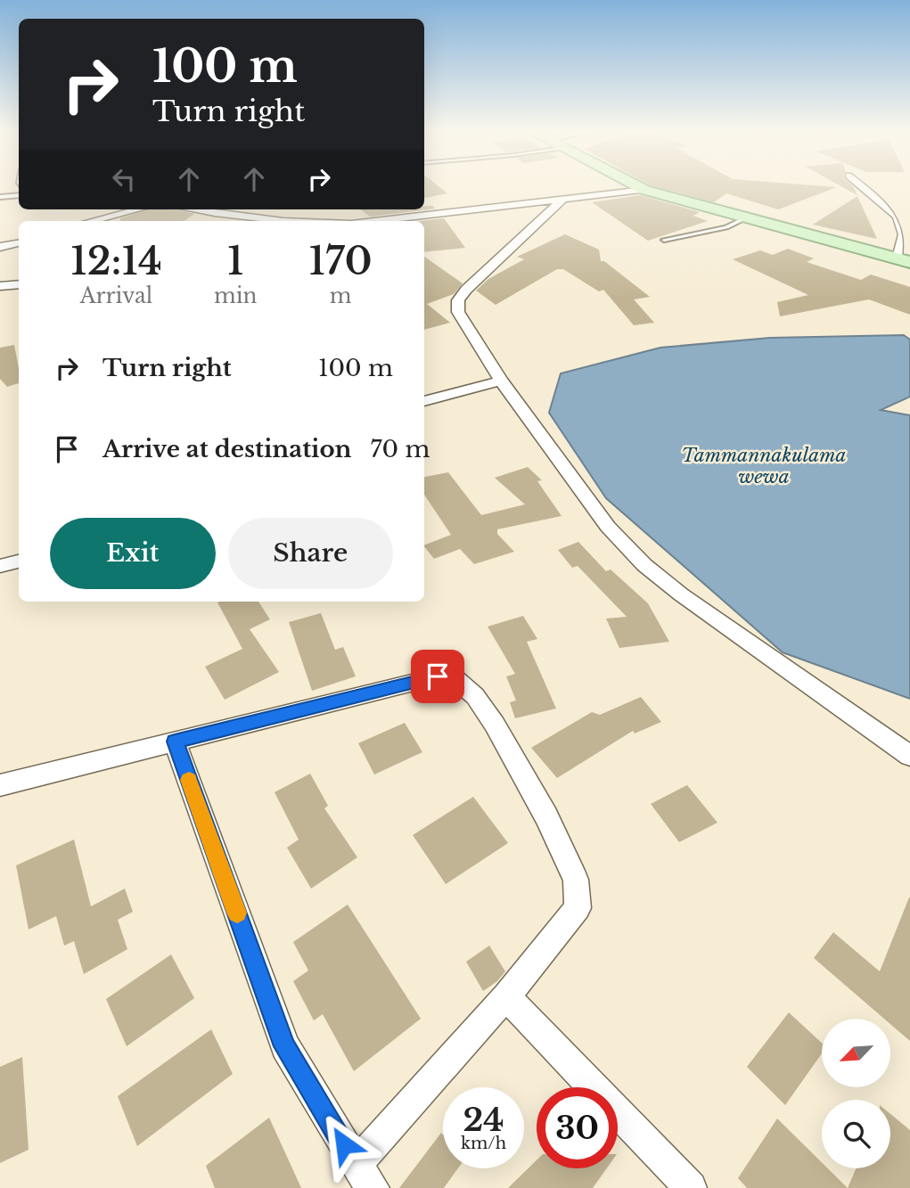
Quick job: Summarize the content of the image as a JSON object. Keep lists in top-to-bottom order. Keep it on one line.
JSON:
{"water":["Tammannakulama wewa"],"north":"bottom left","page":{"turn":["100 m","Turn right"],"eta":["12:14","Arrival","1","min","170","m"],"list":[{"name":"Turn right","value":"100 m"},{"name":"Arrive at destination","value":"70 m"}],"buttons":["Exit","Share"],"speed":"24 km/h","limit":"30"}}
